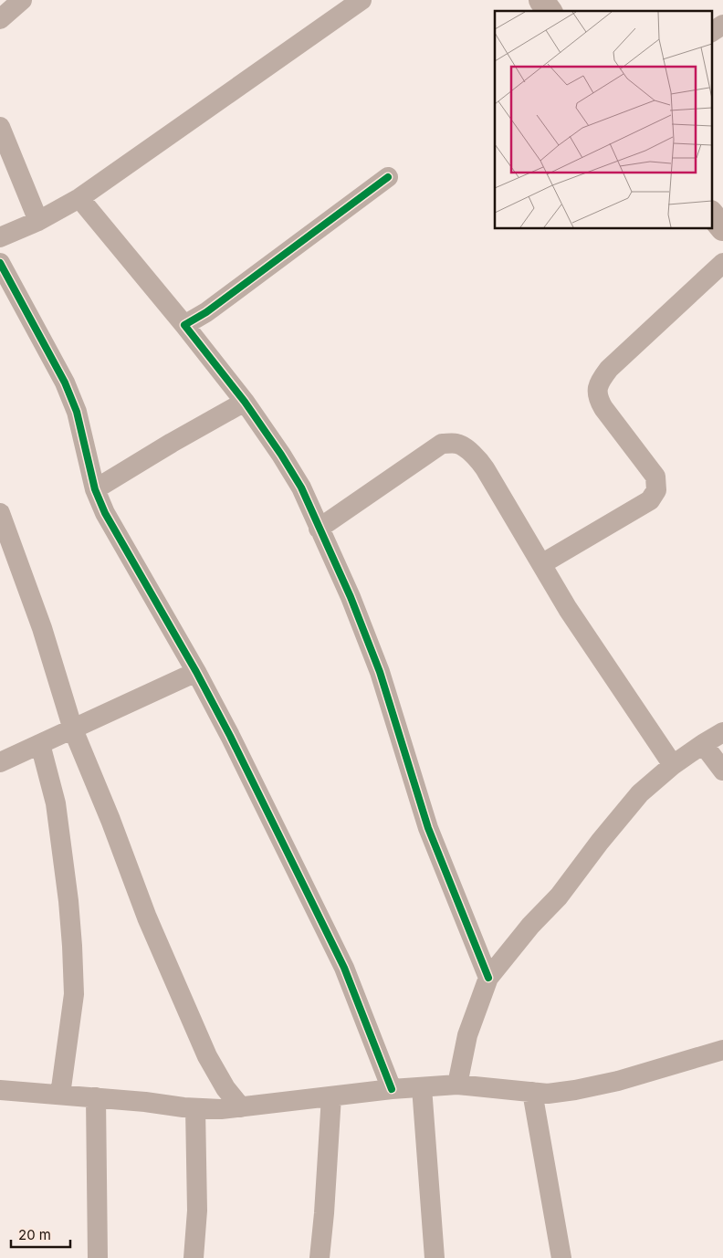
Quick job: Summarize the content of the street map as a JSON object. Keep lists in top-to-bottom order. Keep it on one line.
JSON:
{"scale_bar":"20 m"}
